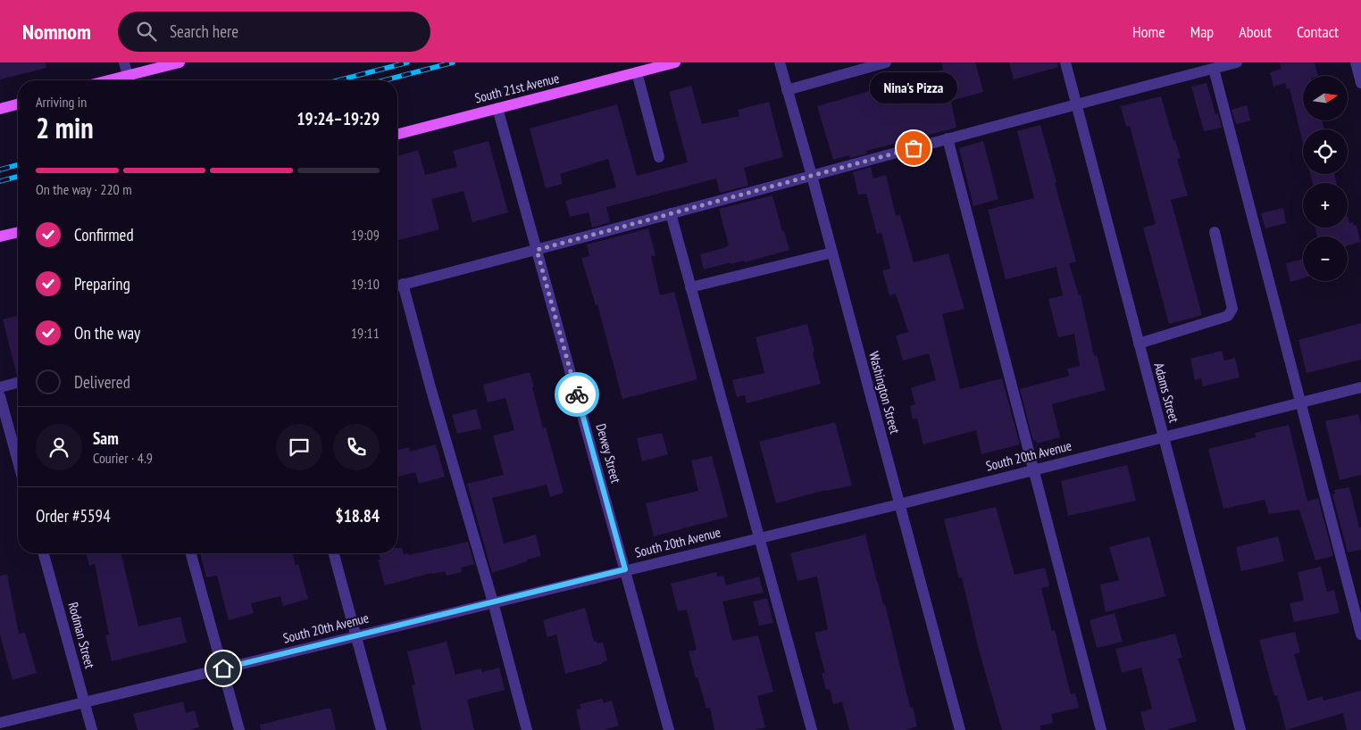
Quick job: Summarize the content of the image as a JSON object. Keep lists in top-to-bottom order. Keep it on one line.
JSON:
{"streets":{"main road":["South 21st Avenue"],"street":["Washington Street","Adams Street","Dewey Street","South 20th Avenue","Rodman Street"]},"crossings":[["South 21st Avenue","Dewey Street"],["Washington Street","South 20th Avenue"],["Adams Street","South 20th Avenue"],["Dewey Street","South 20th Avenue"],["South 20th Avenue","Rodman Street"]],"places":["Nina's Pizza"],"north":"right","page":{"header":"Nomnom","search":"Search here","nav":["Home","Map","About","Contact"],"bubble":"Nina's Pizza","map_buttons":["+","−"],"heading":["2 min","Arriving in","19:24–19:29"],"panel":["Sam","Courier · 4.9","Order #5594","$18.84"],"bar":"On the way · 220 m","list":[["Confirmed","19:09"],["Preparing","19:10"],["On the way","19:11"],"Delivered"]}}
